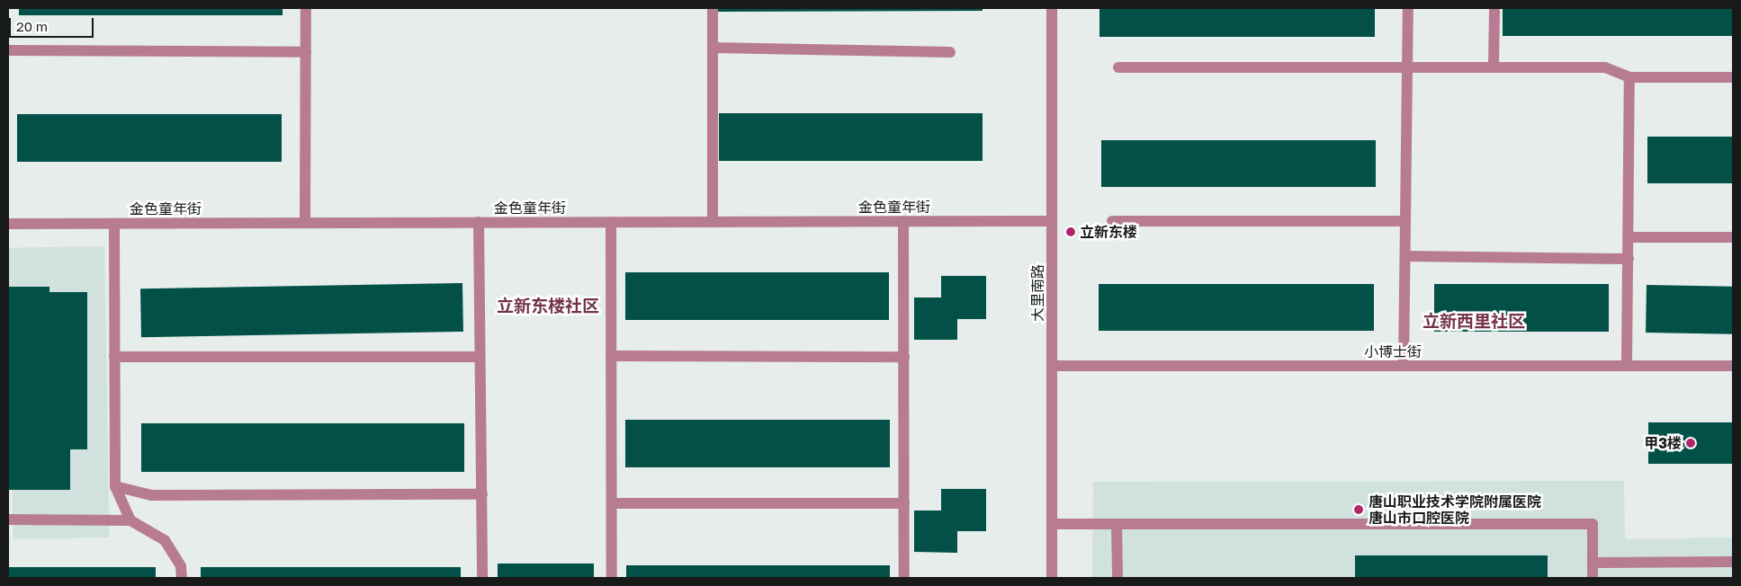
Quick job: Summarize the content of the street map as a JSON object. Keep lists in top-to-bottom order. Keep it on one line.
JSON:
{"streets":{"street":["金色童年街","大里南路","小博士街"]},"crossings":[["金色童年街","大里南路"],["大里南路","小博士街"]],"districts":["立新东楼社区","立新西里社区"],"places":["立新东楼","甲3楼","唐山职业技术学院附属医院 唐山市口腔医院"],"scale_bar":"20 m"}
